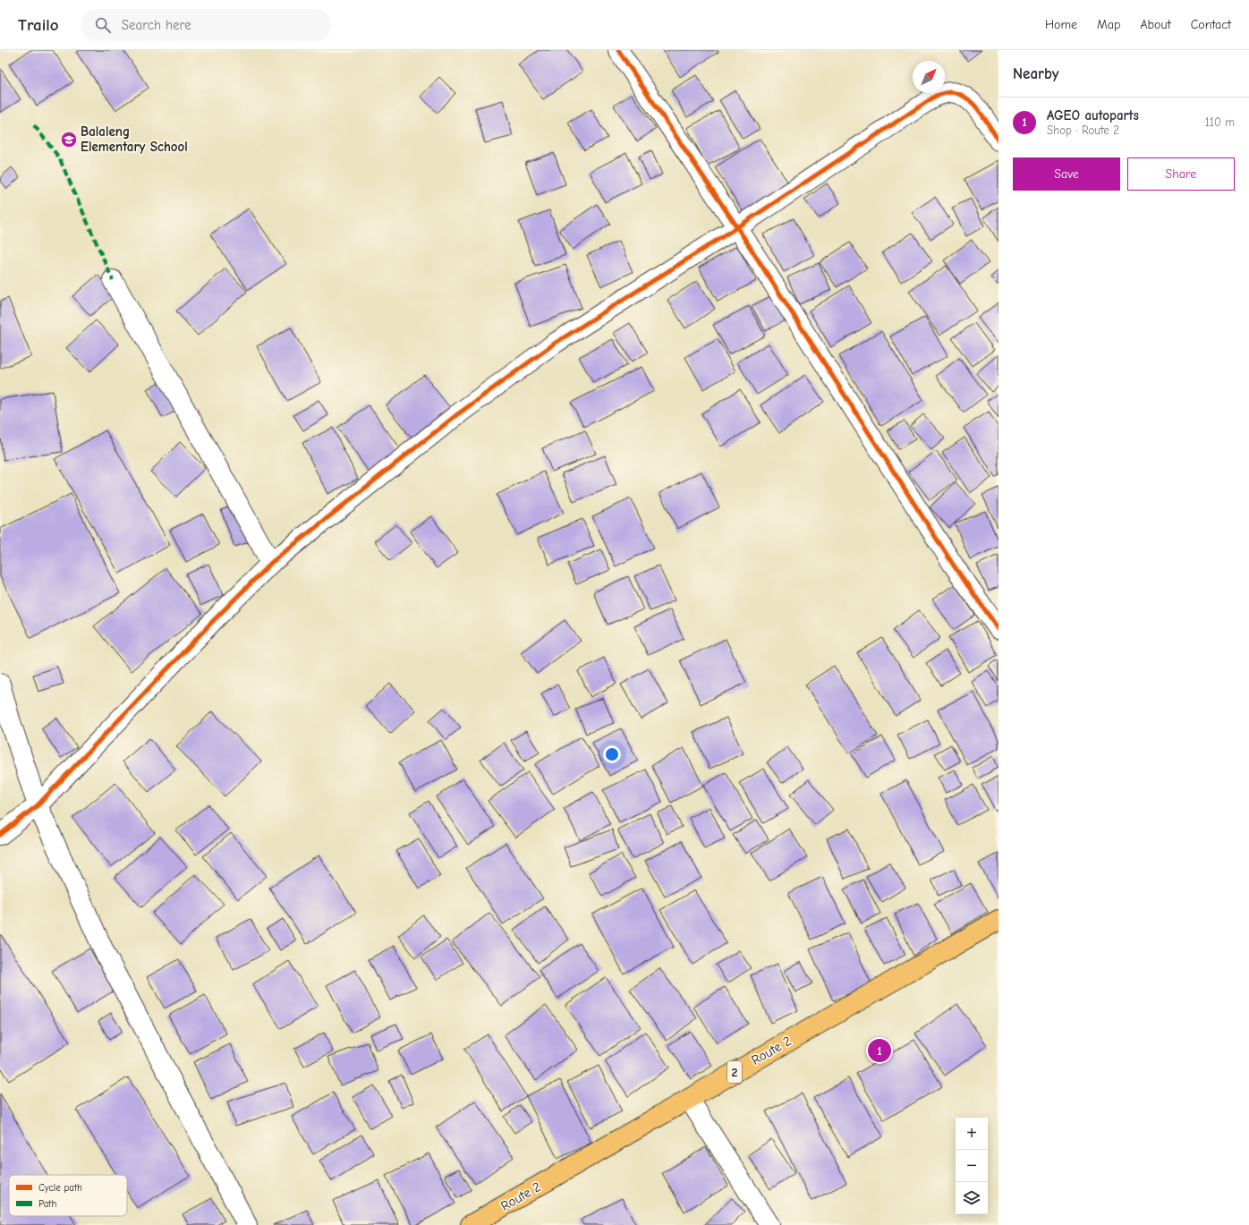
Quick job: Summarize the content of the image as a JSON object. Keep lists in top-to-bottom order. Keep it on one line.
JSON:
{"streets":{"highway":["Route 2","2"]},"places":{"school or university":["Balaleng Elementary School"]},"legend":["Cycle path","Path"],"north":"top right","page":{"header":"Trailo","search":"Search here","nav":["Home","Map","About","Contact"],"heading":"Nearby","list":[{"mark":"1","name":"AGEO autoparts","note":"Shop · Route 2","value":"110 m"}],"buttons":["Save","Share"],"pins":"1","map_buttons":["+","−"]}}
